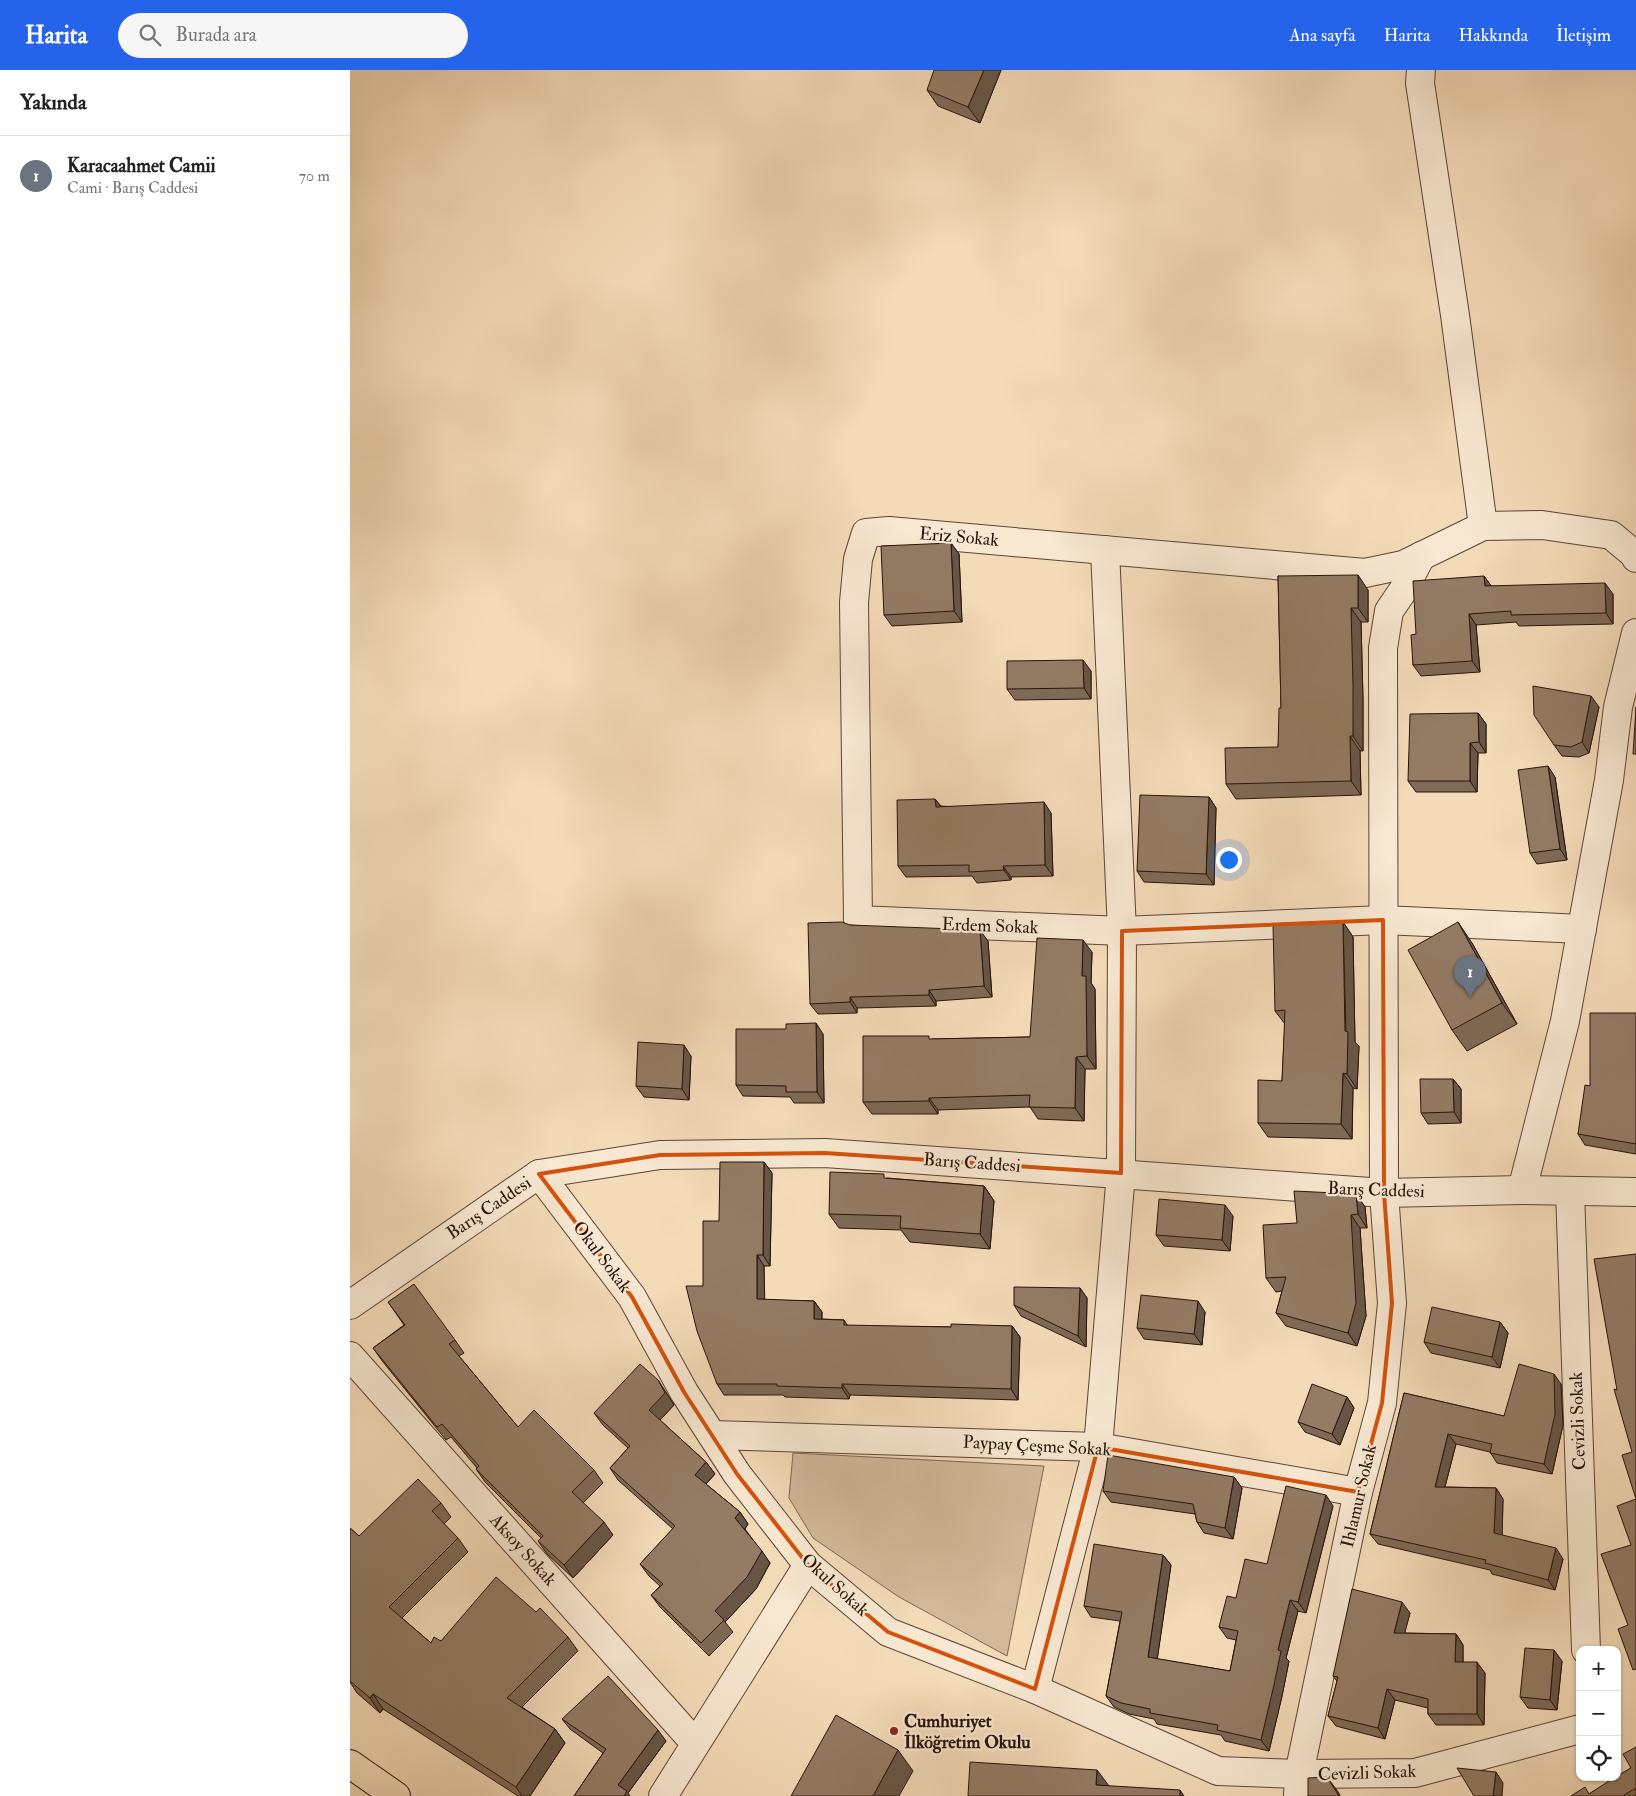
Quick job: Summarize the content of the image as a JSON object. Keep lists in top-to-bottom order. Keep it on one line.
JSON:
{"streets":{"street":["Eriz Sokak","Erdem Sokak","Barış Caddesi","Okul Sokak","Cevizli Sokak","Paypay Çeşme Sokak","Ihlamur Sokak","Aksoy Sokak"]},"crossings":[["Eriz Sokak","Erdem Sokak"],["Eriz Sokak","Ihlamur Sokak"],["Erdem Sokak","Ihlamur Sokak"],["Barış Caddesi","Okul Sokak"],["Barış Caddesi","Cevizli Sokak"],["Barış Caddesi","Ihlamur Sokak"],["Okul Sokak","Cevizli Sokak"],["Okul Sokak","Paypay Çeşme Sokak"],["Okul Sokak","Ihlamur Sokak"],["Cevizli Sokak","Ihlamur Sokak"],["Paypay Çeşme Sokak","Ihlamur Sokak"]],"places":["Cumhuriyet İlköğretim Okulu"],"page":{"header":"Harita","search":"Burada ara","nav":["Ana sayfa","Harita","Hakkında","İletişim"],"heading":"Yakında","list":[{"mark":"1","name":"Karacaahmet Camii","note":"Cami · Barış Caddesi","value":"70 m"}],"pins":"1","map_buttons":["+","−"]}}
